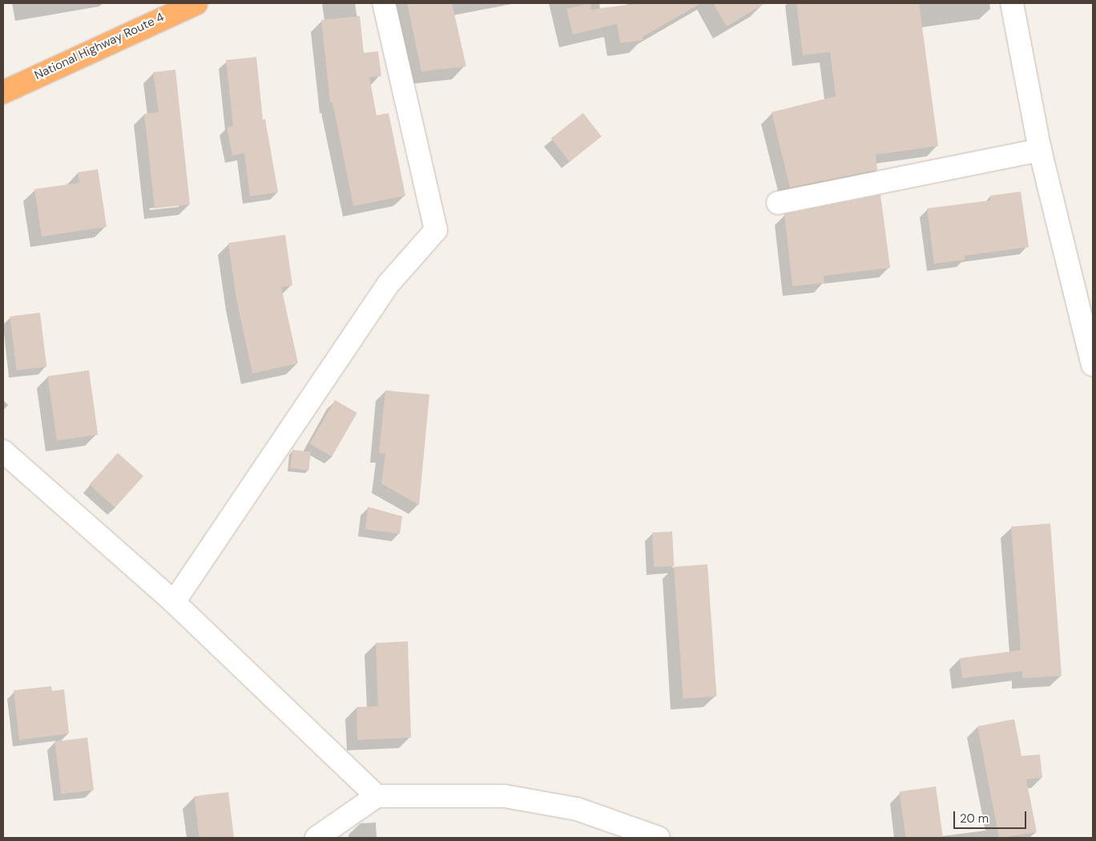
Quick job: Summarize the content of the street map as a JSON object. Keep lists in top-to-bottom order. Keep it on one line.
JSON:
{"streets":{"highway":["National Highway Route 4"]},"scale_bar":"20 m"}
